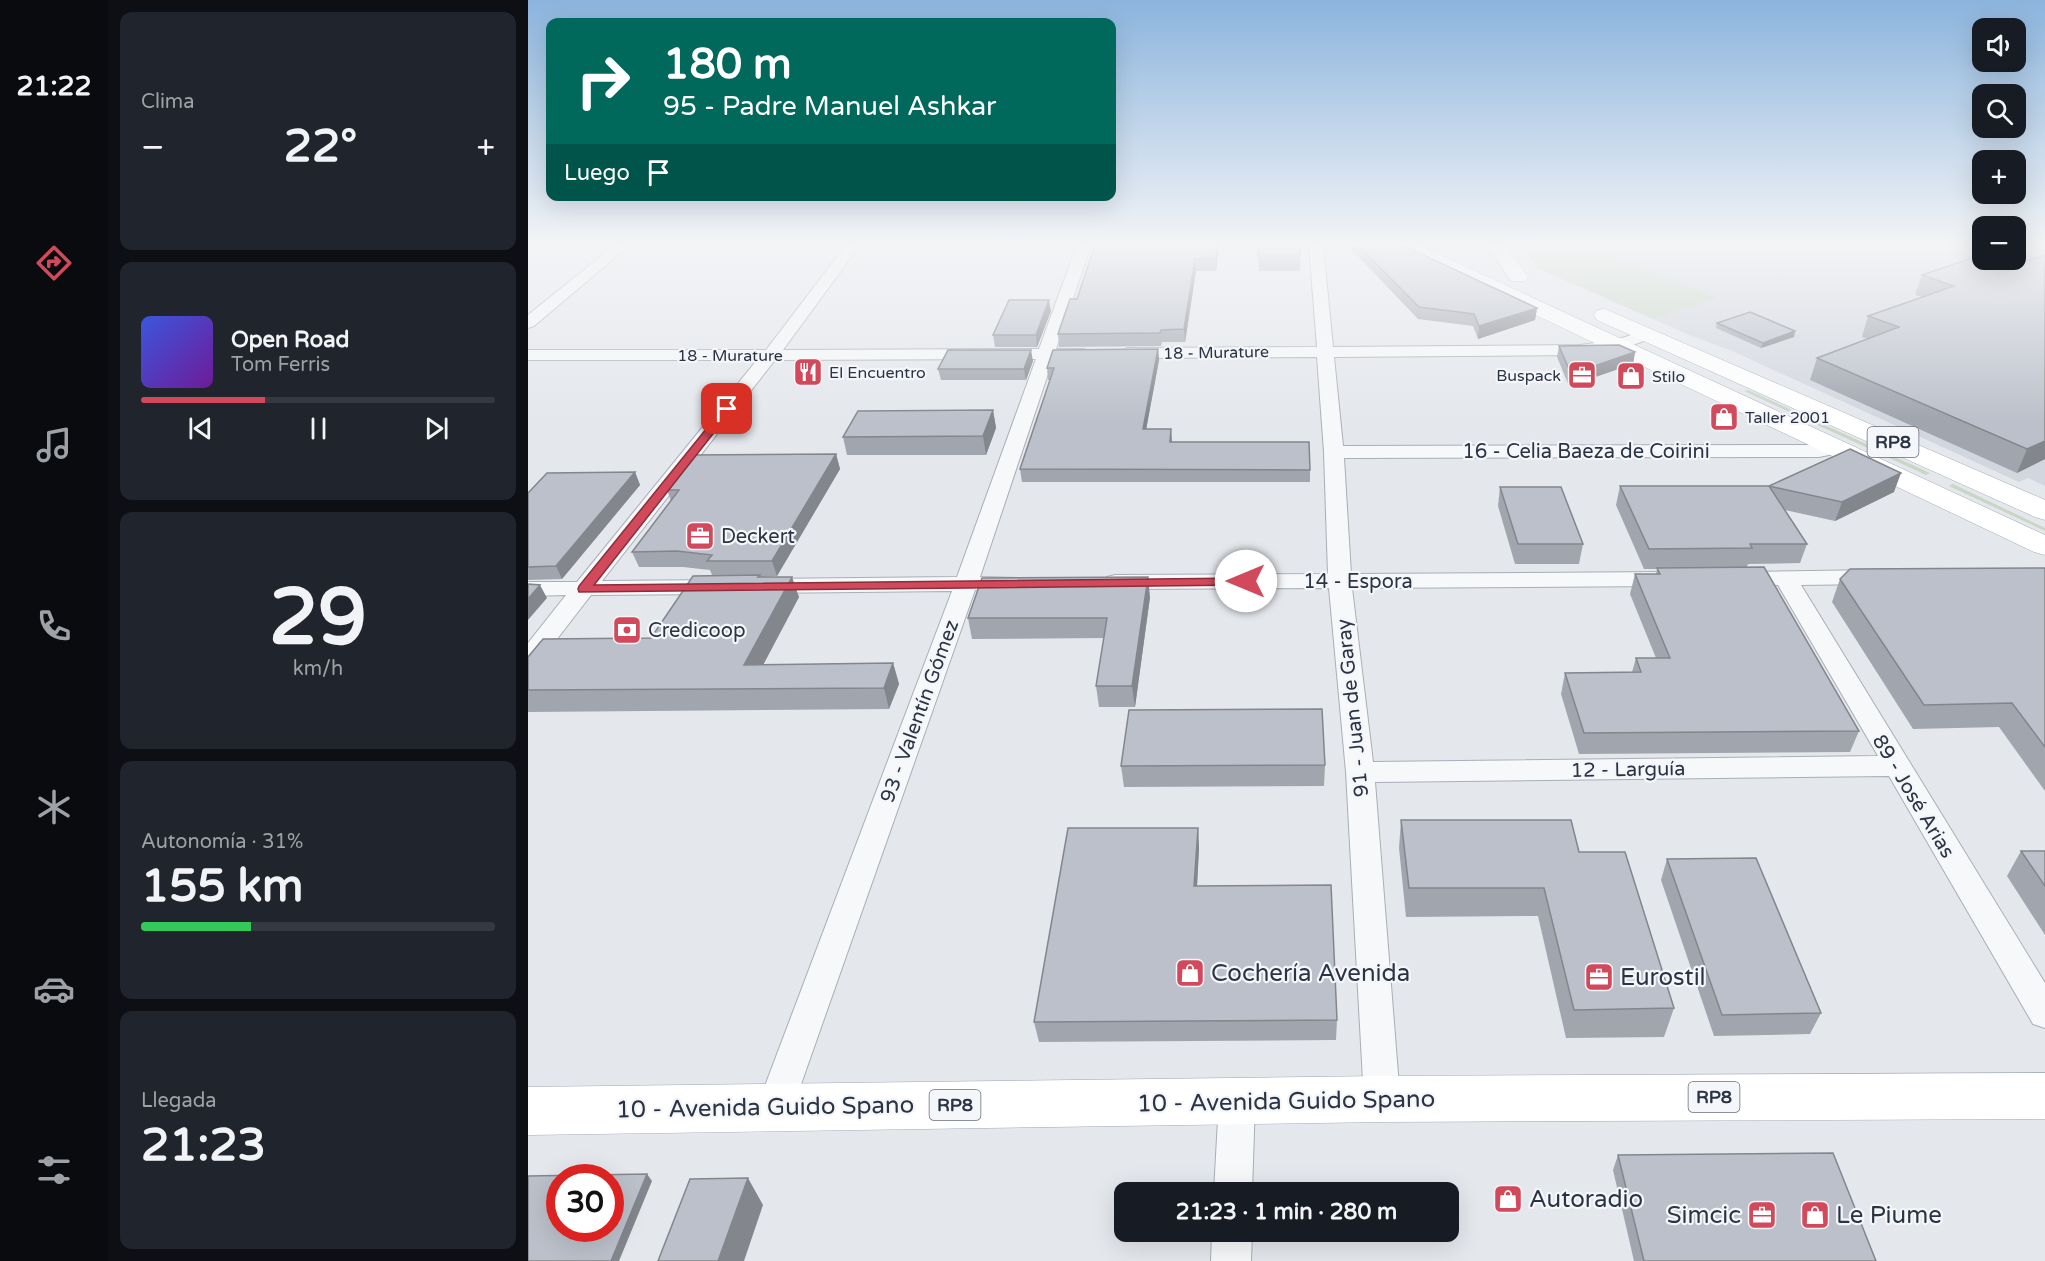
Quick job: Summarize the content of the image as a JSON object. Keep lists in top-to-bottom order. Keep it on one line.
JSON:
{"streets":{"main road":["RP8","10 - Avenida Guido Spano"],"street":["18 - Murature","16 - Celia Baeza de Coirini","14 - Espora","91 - Juan de Garay","93 - Valentín Gómez","12 - Larguía","89 - José Arias"]},"crossings":[["18 - Murature","RP8"],["18 - Murature","91 - Juan de Garay"],["18 - Murature","93 - Valentín Gómez"],["RP8","16 - Celia Baeza de Coirini"],["16 - Celia Baeza de Coirini","91 - Juan de Garay"],["14 - Espora","91 - Juan de Garay"],["91 - Juan de Garay","12 - Larguía"],["91 - Juan de Garay","10 - Avenida Guido Spano"],["93 - Valentín Gómez","10 - Avenida Guido Spano"],["12 - Larguía","89 - José Arias"]],"places":{"restaurant":["El Encuentro"],"office":["Buspack","Deckert","Eurostil","Simcic"],"shop":["Stilo","Taller 2001","Cochería Avenida","Autoradio","Le Piume"],"bank":["Credicoop"]},"page":{"tabs":"21:22","tile":["Clima",["29","km/h"],["Autonomía · 31%","155 km"],["Llegada","21:23"]],"map_buttons":["+","−"],"turn":["180 m","95 - Padre Manuel Ashkar"],"heat":["−","22°","+"],"then":"Luego","song":["Open Road","Tom Ferris"],"limit":"30","trip":"21:23 · 1 min · 280 m"}}
